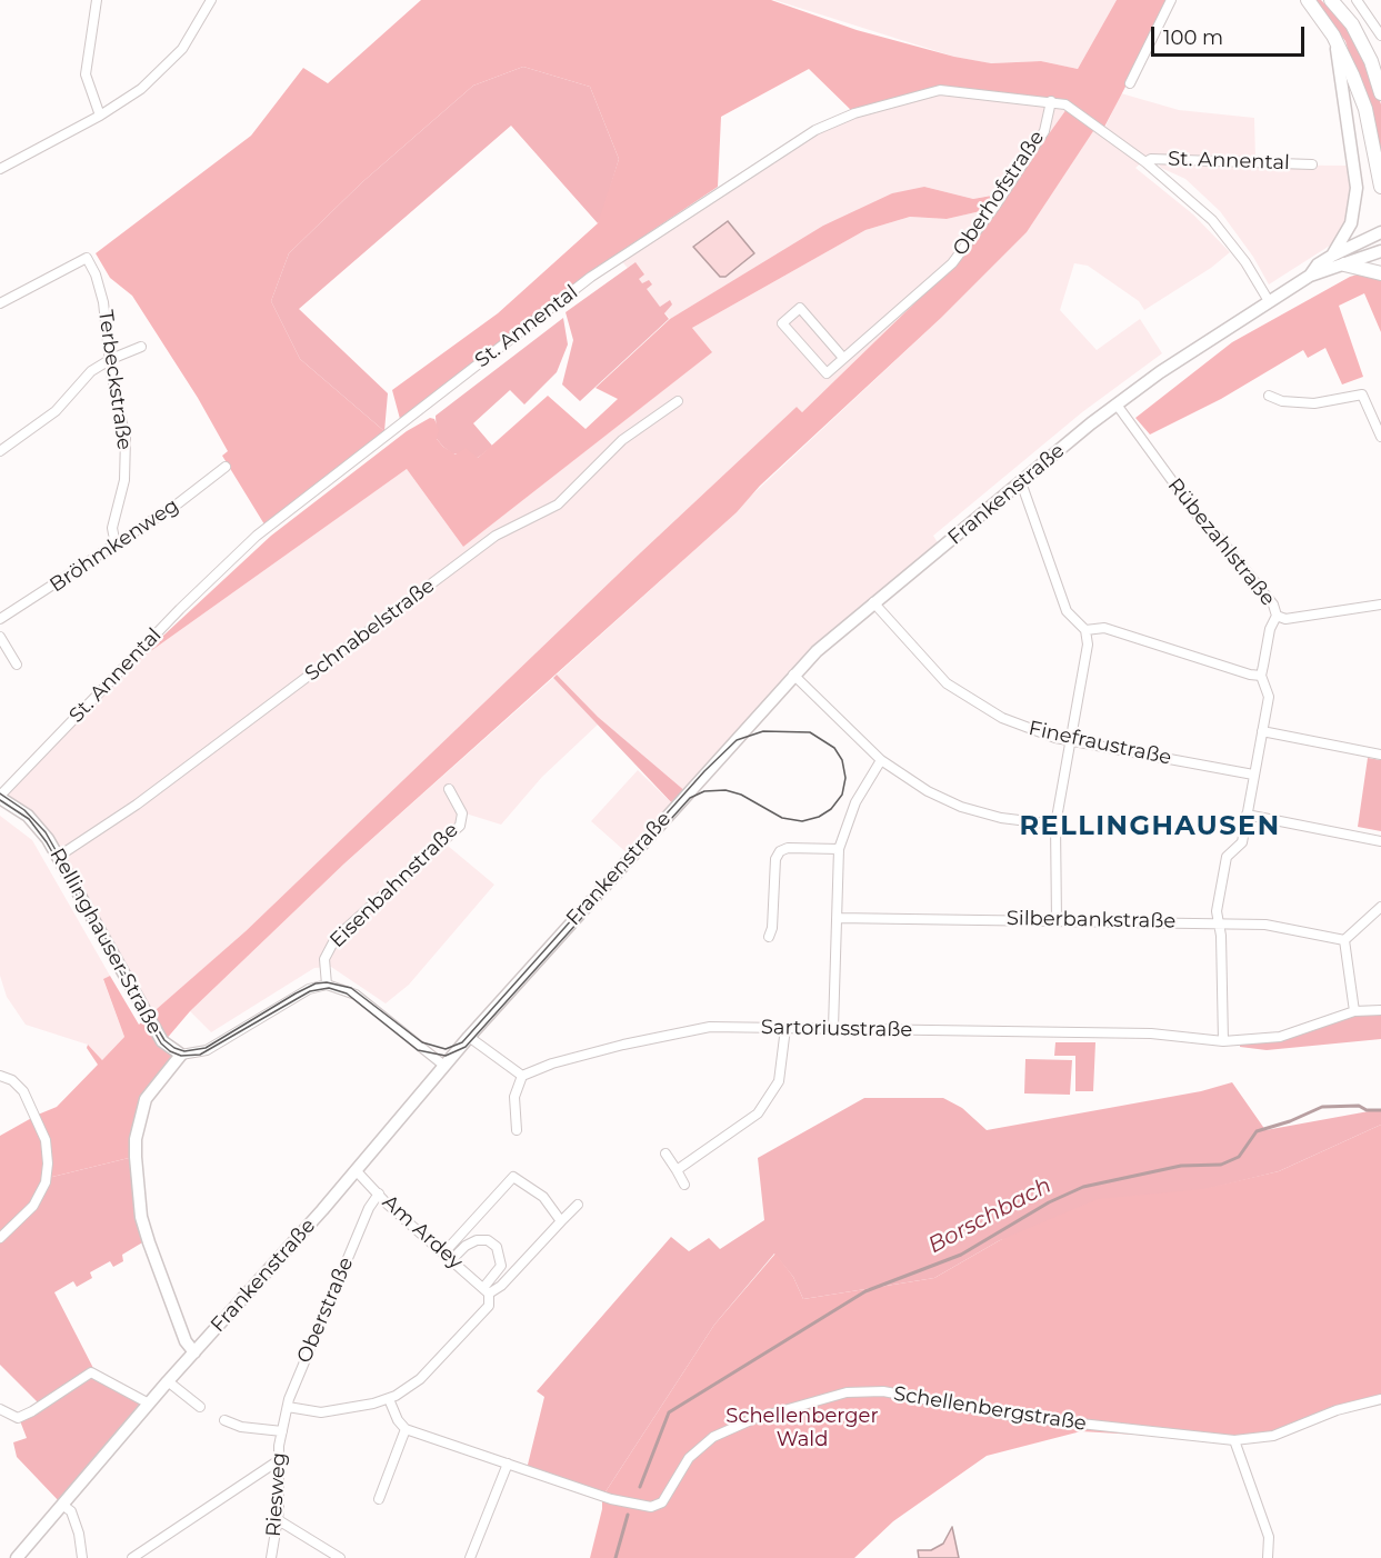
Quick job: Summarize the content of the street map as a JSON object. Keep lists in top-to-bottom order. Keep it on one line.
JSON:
{"streets":{"main road":["Frankenstraße","Rellinghauser Straße"],"street":["St. Annental","Oberhofstraße","Terbeckstraße","Rübezahlstraße","Bröhmkenweg","Schnabelstraße","Finefraustraße","Eisenbahnstraße","Silberbankstraße","Sartoriusstraße","Am Ardey","Oberstraße","Schellenbergstraße","Riesweg"]},"crossings":[["St. Annental","Oberhofstraße"],["St. Annental","Frankenstraße"],["St. Annental","Rellinghauser Straße"],["Terbeckstraße","Bröhmkenweg"],["Frankenstraße","Rübezahlstraße"],["Frankenstraße","Finefraustraße"],["Frankenstraße","Am Ardey"],["Rübezahlstraße","Finefraustraße"],["Rübezahlstraße","Silberbankstraße"],["Rübezahlstraße","Sartoriusstraße"],["Schnabelstraße","Rellinghauser Straße"],["Am Ardey","Oberstraße"],["Oberstraße","Riesweg"]],"districts":["RELLINGHAUSEN"],"water":["Borschbach"],"parks":["Schellenberger Wald"],"scale_bar":"100 m"}
